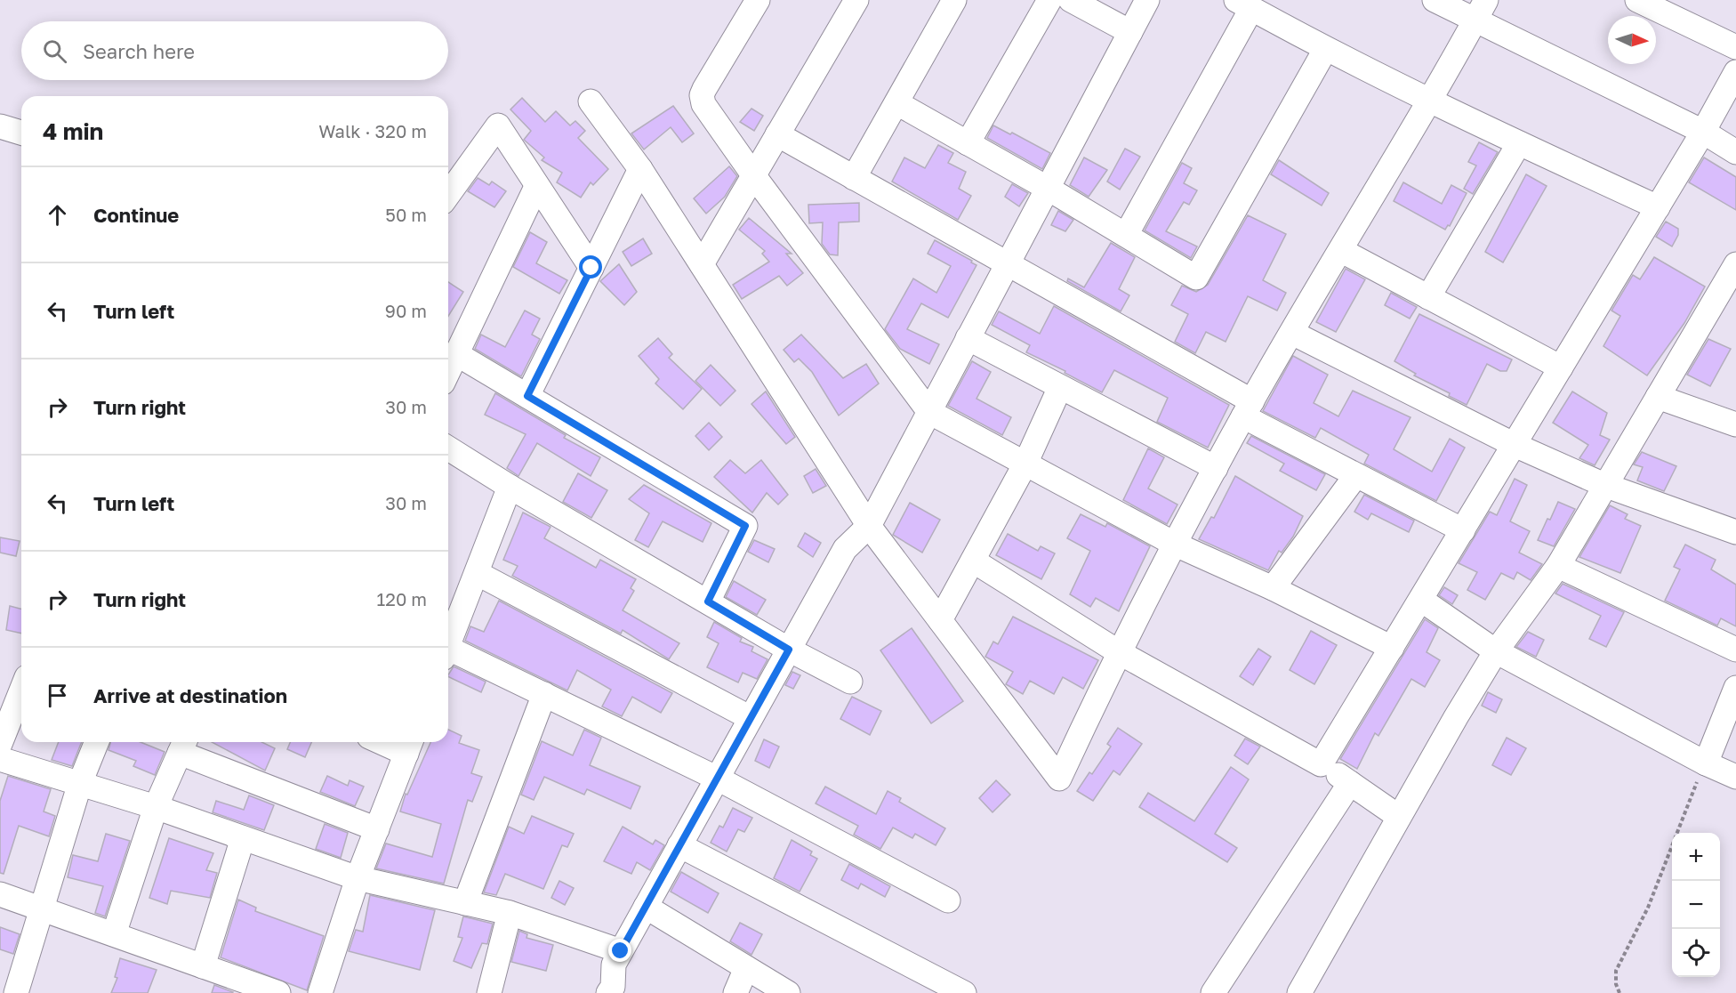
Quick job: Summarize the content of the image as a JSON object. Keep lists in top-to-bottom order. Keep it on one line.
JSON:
{"north":"right","page":{"search":"Search here","heading":["4 min","Walk · 320 m"],"list":[["Continue","50 m"],["Turn left","90 m"],["Turn right","30 m"],["Turn left","30 m"],["Turn right","120 m"],"Arrive at destination"],"map_buttons":["+","−"]}}
